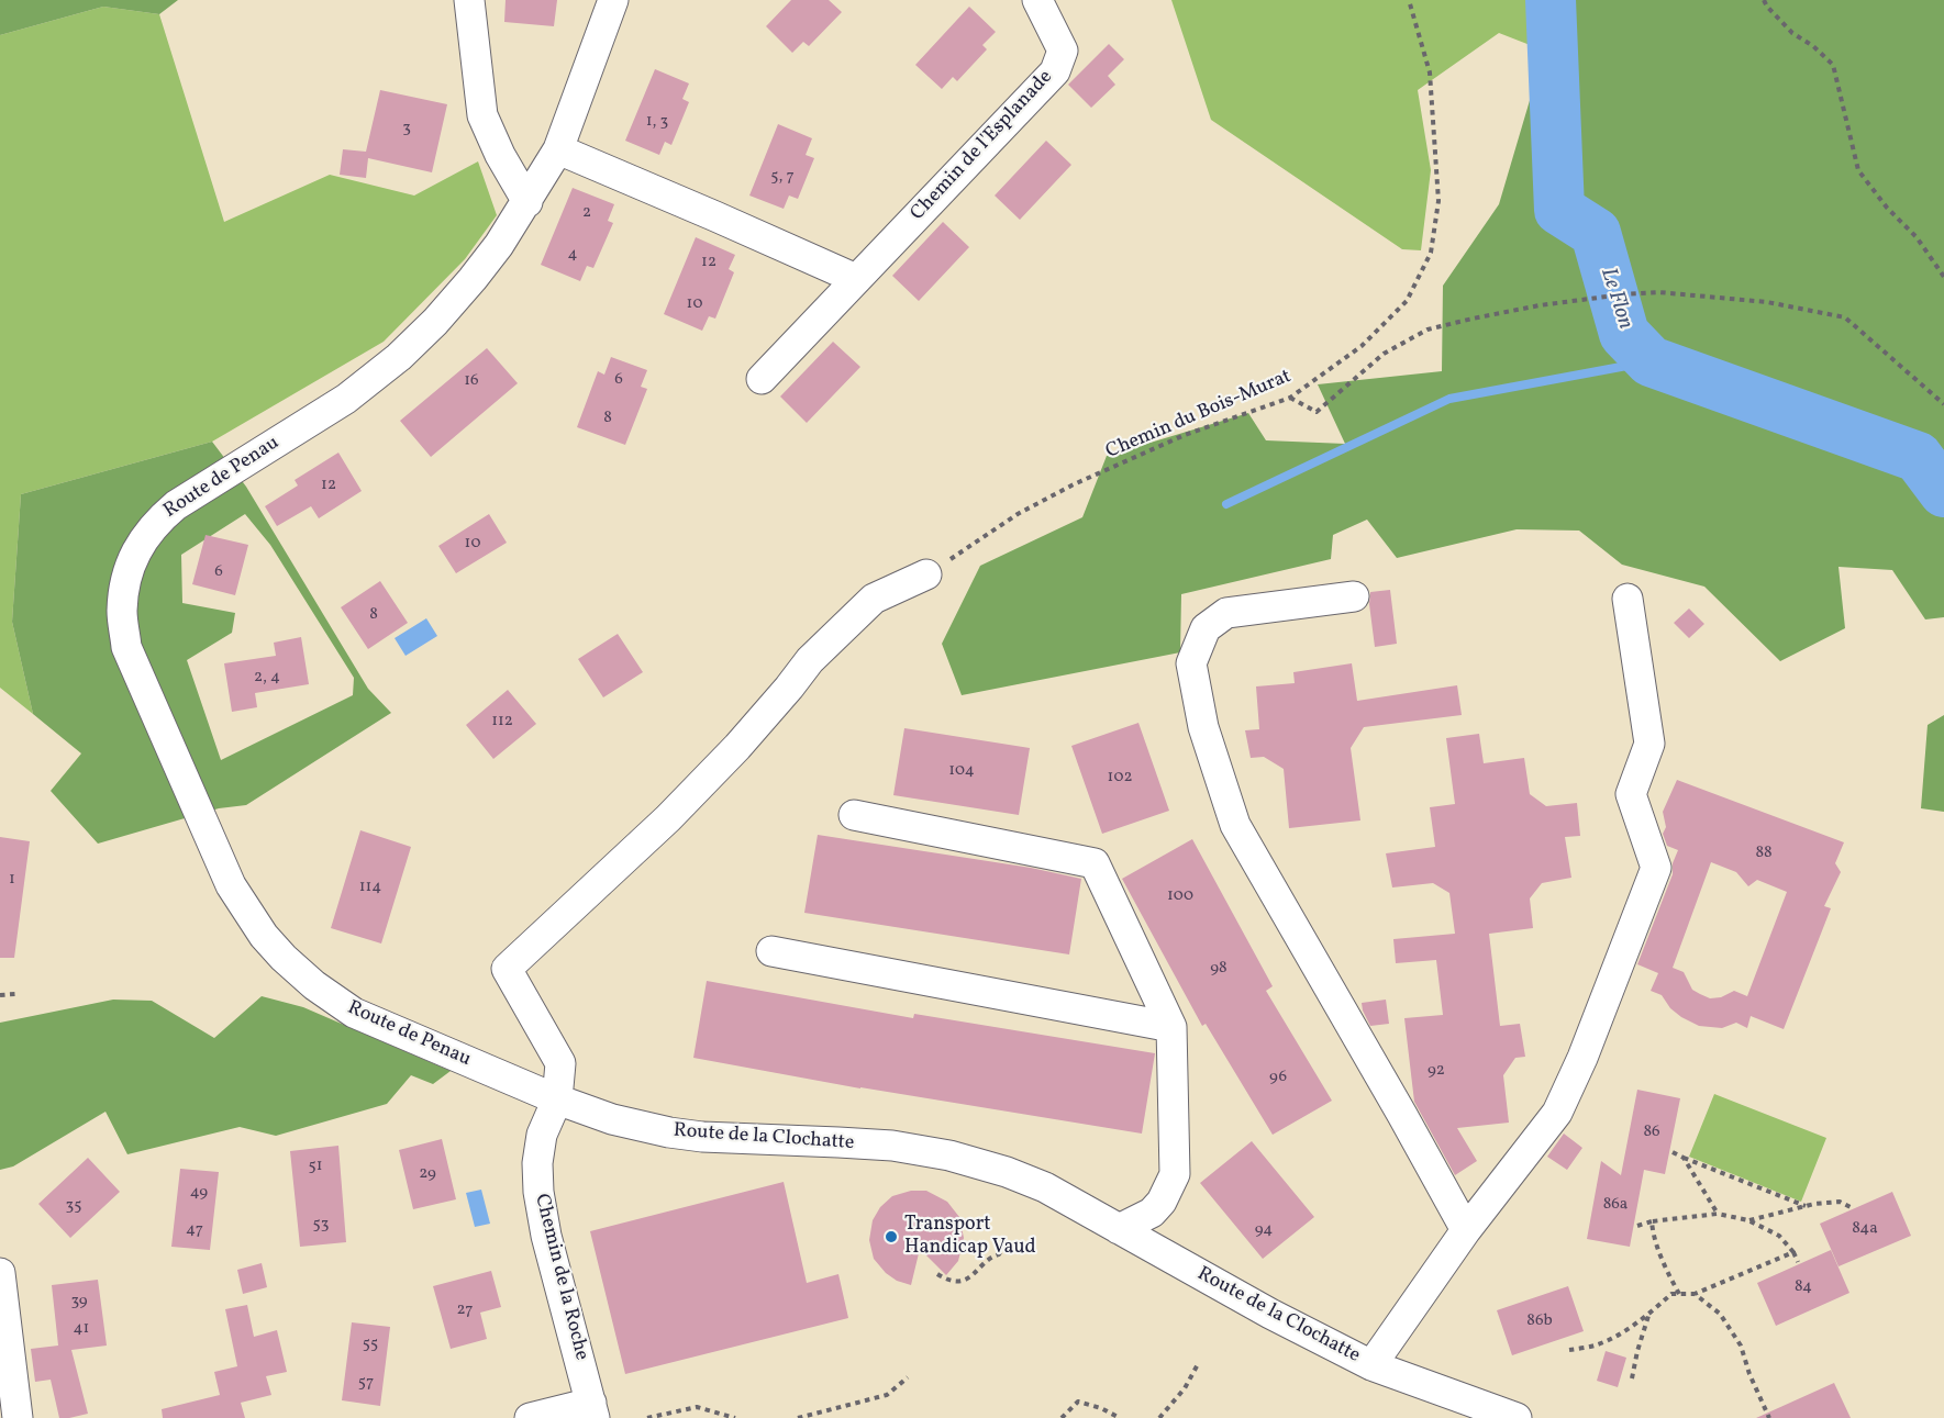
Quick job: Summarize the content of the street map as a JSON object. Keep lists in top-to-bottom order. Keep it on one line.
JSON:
{"streets":{"street":["Chemin de l'Esplanade","Route de Penau","Route de la Clochatte","Chemin de la Roche"],"path":["Chemin du Bois-Murat"]},"crossings":[["Route de Penau","Route de la Clochatte"],["Route de Penau","Chemin de la Roche"],["Route de la Clochatte","Chemin de la Roche"]],"water":["Le Flon"],"places":["Transport Handicap Vaud"],"house_numbers":["1, 3","3","5, 7","2","4","12","10","6","16","8","12","10","6","8","2, 4","112","104","102","88","1","114","100","98","92","96","86","51","29","49","86a","35","53","84a","47","94","84","39","27","86b","41","55","57"]}
